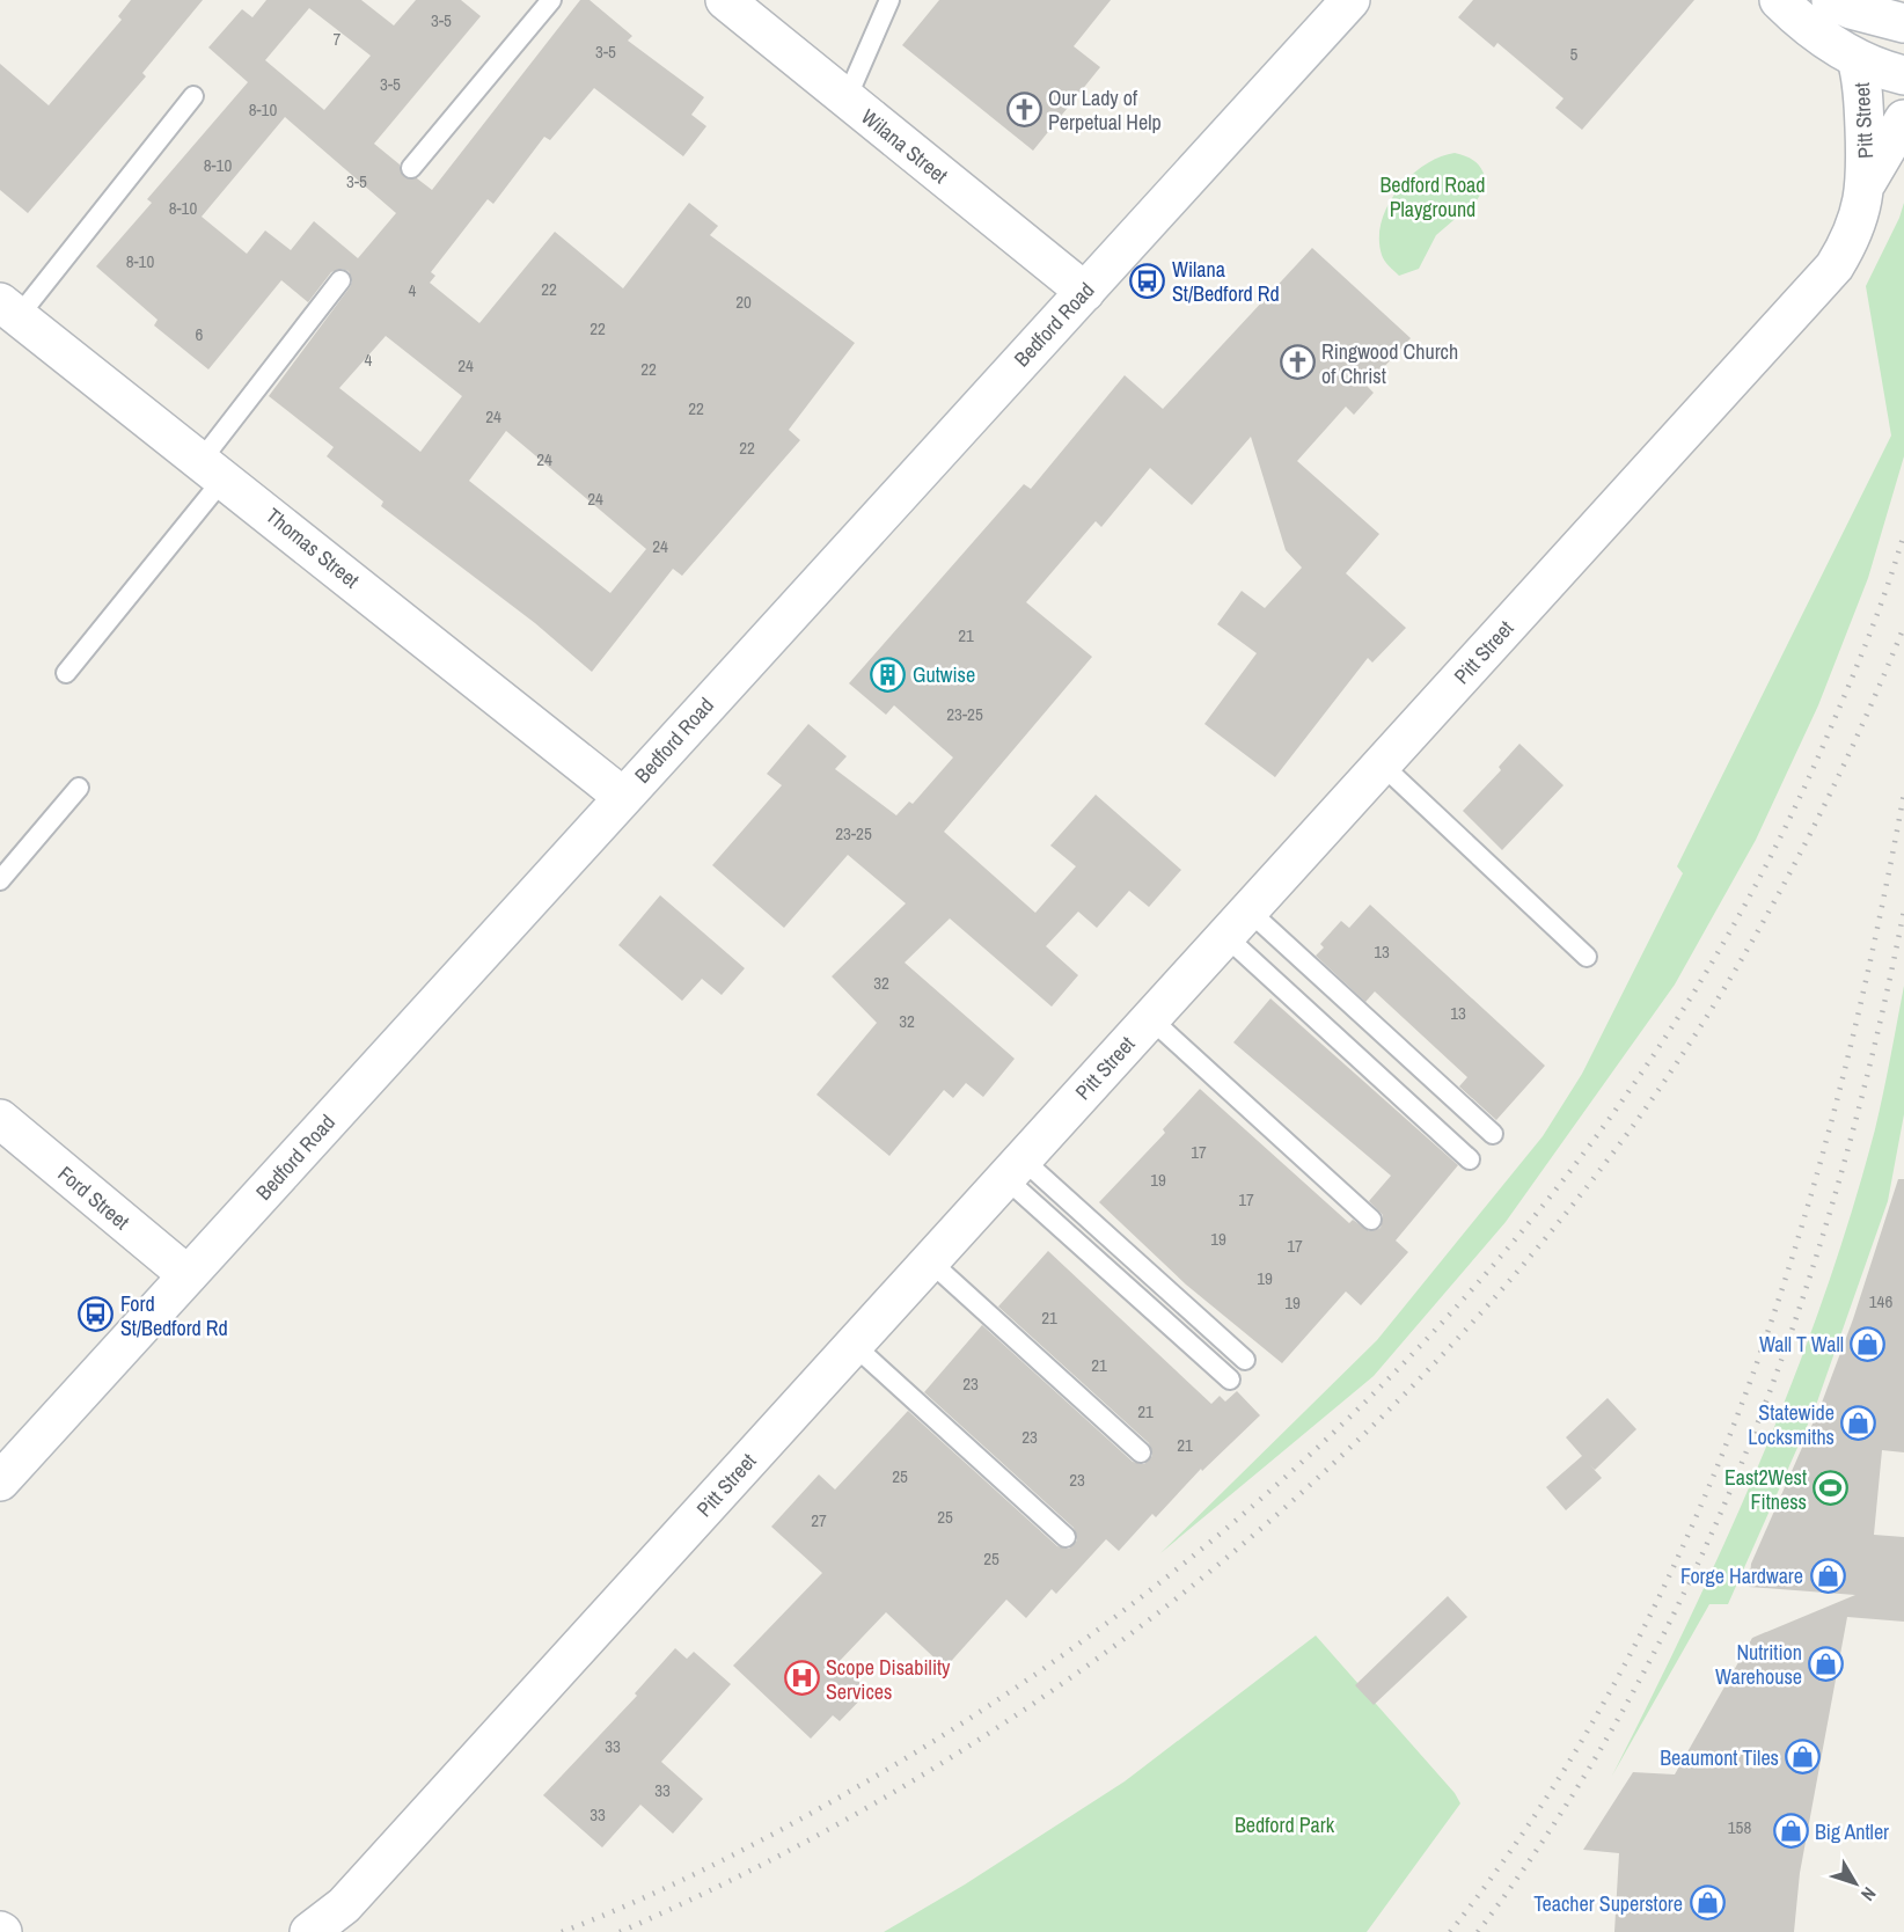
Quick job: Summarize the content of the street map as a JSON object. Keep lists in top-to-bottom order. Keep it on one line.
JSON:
{"streets":{"street":["Pitt Street","Wilana Street","Bedford Road","Thomas Street","Ford Street"]},"crossings":[["Wilana Street","Bedford Road"],["Bedford Road","Thomas Street"],["Bedford Road","Ford Street"]],"parks":["Bedford Road Playground","Bedford Park"],"places":{"church":["Our Lady of Perpetual Help","Ringwood Church of Christ"],"bus stop":["Wilana St/Bedford Rd","Ford St/Bedford Rd"],"building":["Gutwise"],"shop":["Wall T Wall","Statewide Locksmiths","Forge Hardware","Nutrition Warehouse","Beaumont Tiles","Big Antler","Teacher Superstore"],"sports":["East2West Fitness"],"hospital":["Scope Disability Services"]},"house_numbers":["3-5","7","3-5","5","3-5","8-10","8-10","3-5","8-10","8-10","22","4","20","22","6","4","24","22","22","24","22","24","24","24","21","23-25","23-25","13","32","13","32","17","19","17","19","17","19","146","19","21","21","23","21","23","21","25","23","25","27","25","33","33","33","158"],"north":"bottom right"}
